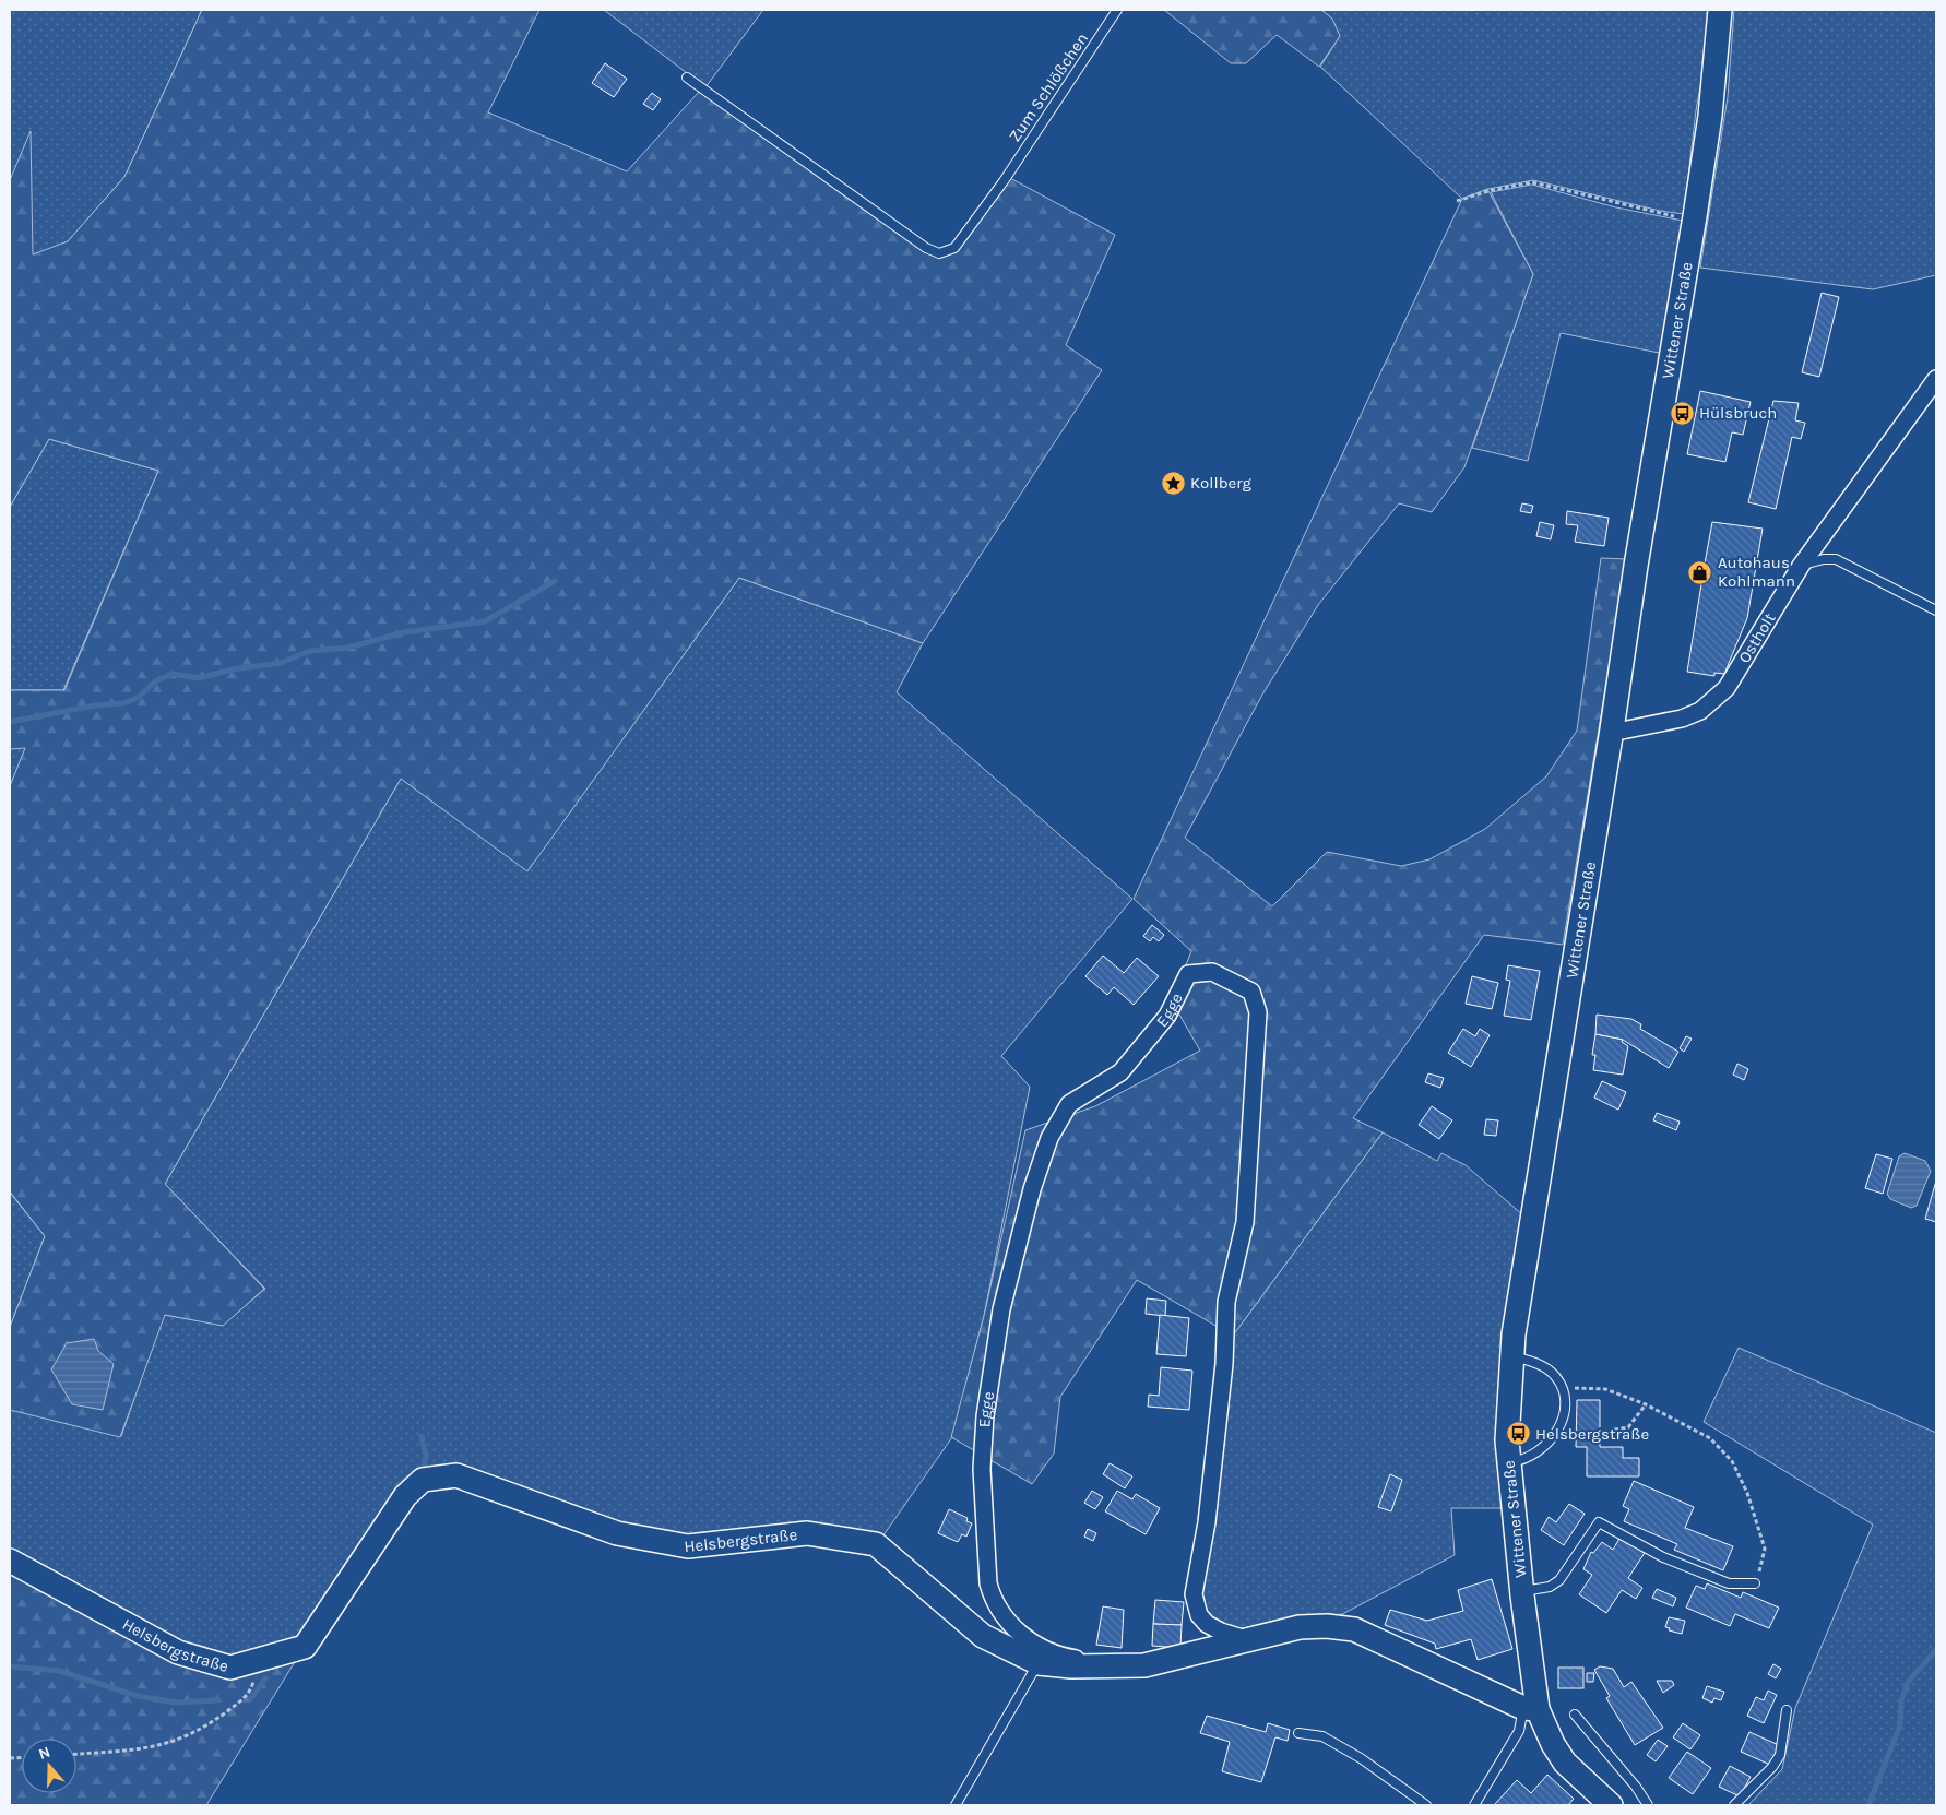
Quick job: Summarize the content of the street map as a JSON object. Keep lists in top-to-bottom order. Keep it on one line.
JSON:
{"streets":{"main road":["Wittener Straße","Helsbergstraße"],"street":["Ostholt","Egge"],"lane":["Zum Schlößchen"]},"crossings":[["Wittener Straße","Ostholt"],["Wittener Straße","Helsbergstraße"],["Egge","Helsbergstraße"]],"places":{"bus stop":["Hülsbruch","Helsbergstraße"],"place":["Kollberg"],"shop":["Autohaus Kohlmann"]},"north":"top"}
